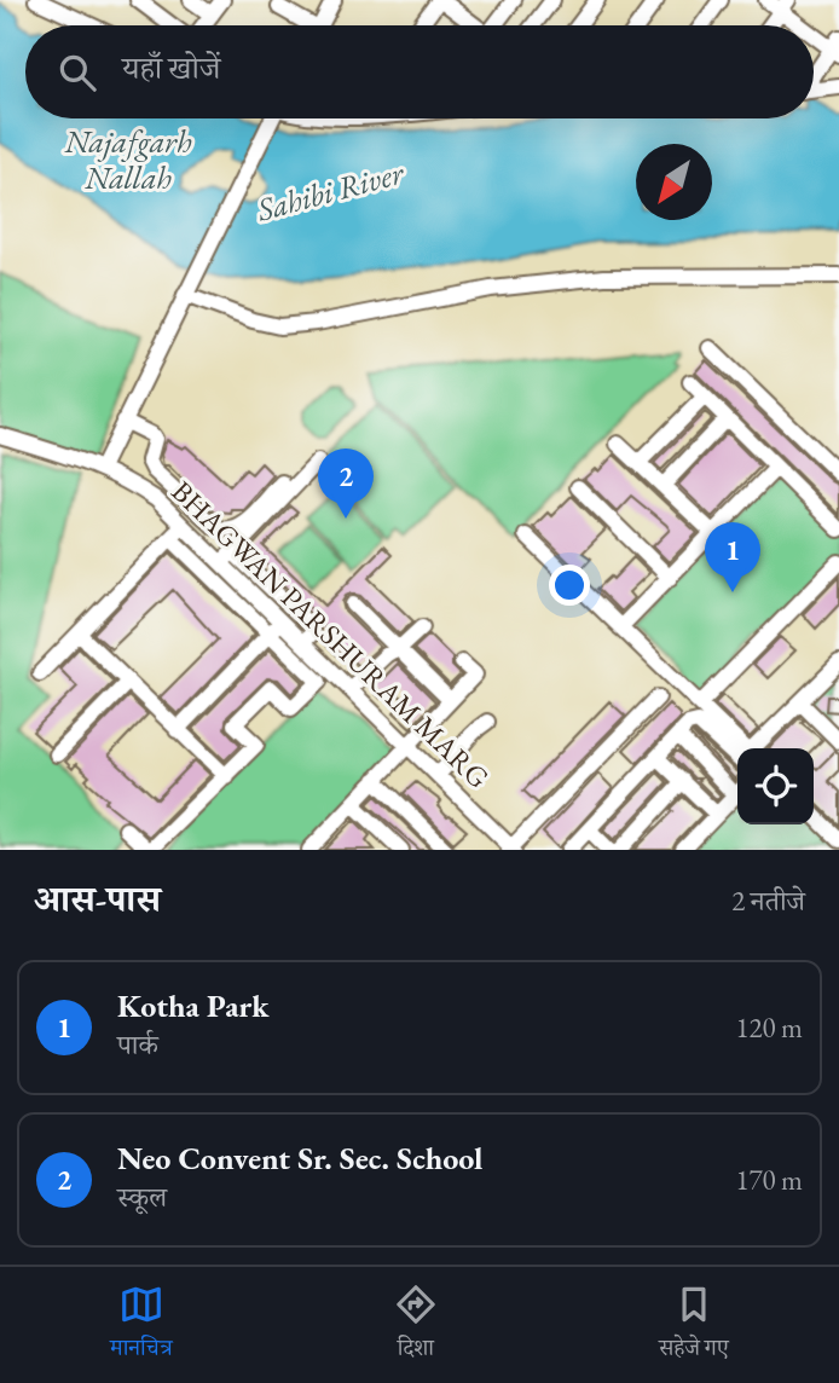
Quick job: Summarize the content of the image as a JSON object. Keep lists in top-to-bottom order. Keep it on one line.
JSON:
{"streets":{"street":["BHAGWAN PARSHURAM MARG"]},"water":["Najafgarh Nallah","Sahibi River"],"north":"bottom left","page":{"search":"यहाँ खोजें","pins":["2","1"],"heading":["आस-पास","2 नतीजे"],"list":[{"mark":"1","name":"Kotha Park","note":"पार्क","value":"120 m"},{"mark":"2","name":"Neo Convent Sr. Sec. School","note":"स्कूल","value":"170 m"}],"nav":["मानचित्र","दिशा","सहेजे गए"]}}
